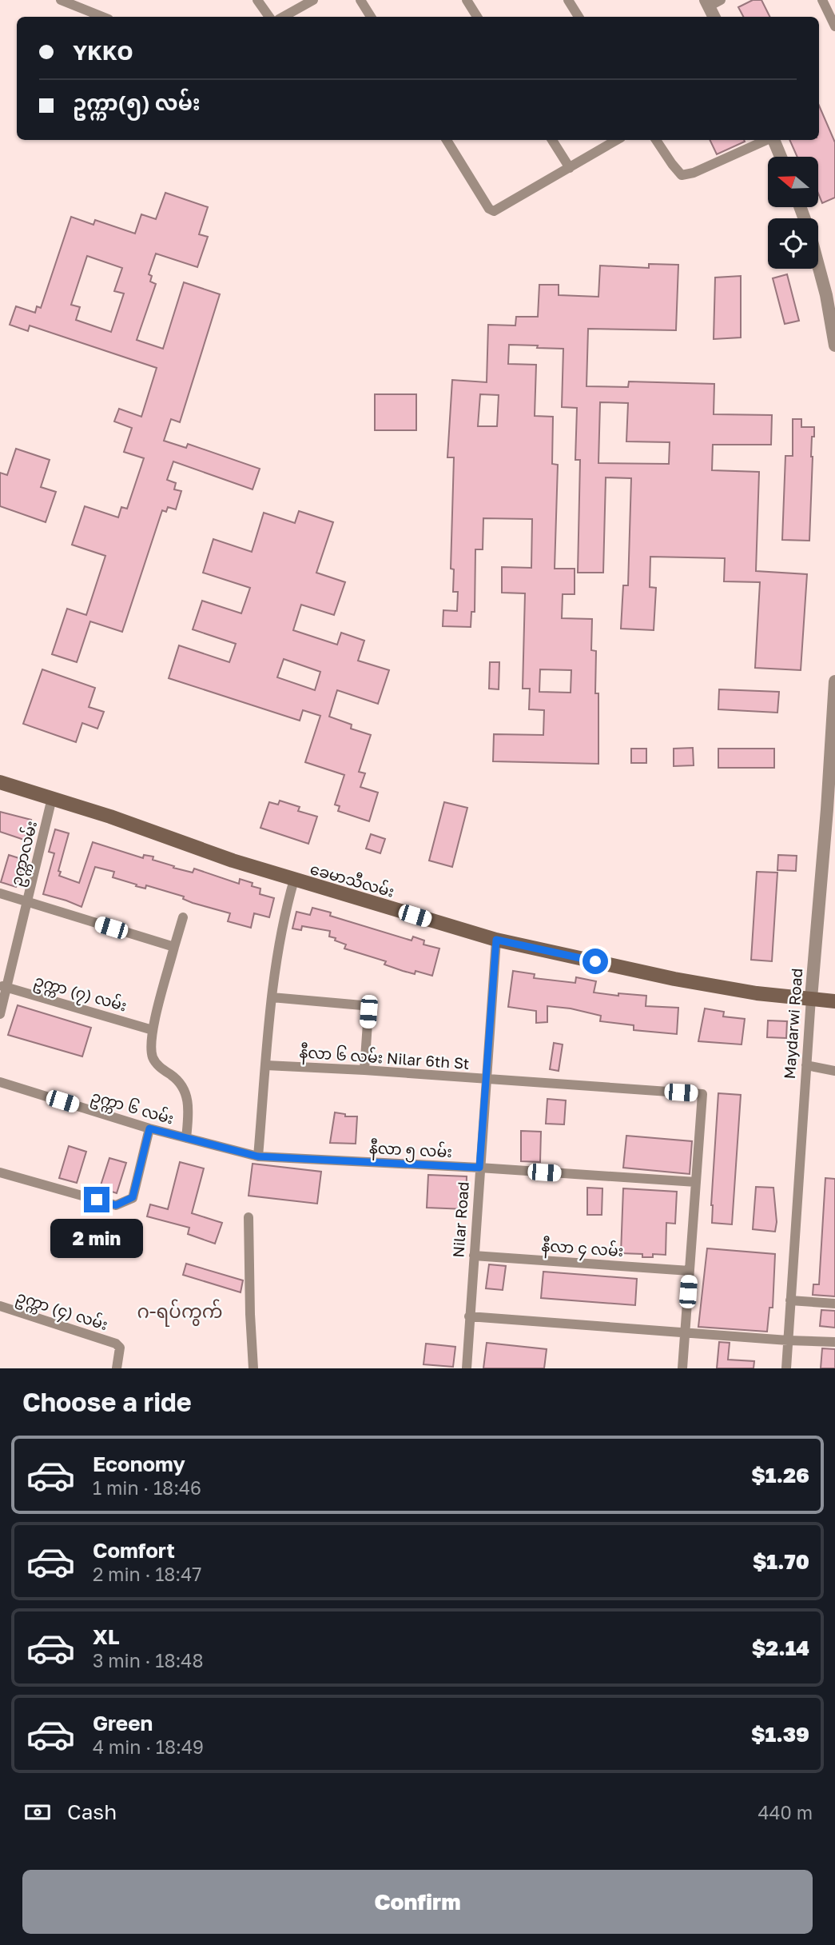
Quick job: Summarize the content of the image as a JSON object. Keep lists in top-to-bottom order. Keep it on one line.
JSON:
{"streets":{"main road":["ခေမာသီလမ်း"],"street":["ဥက္ကာလမ်း","ဥက္ကာ (၇) လမ်း","Maydarwi Road","နီလာ ၆ လမ်း Nilar 6th St","ဥက္ကာ ၆ လမ်း","နီလာ ၅ လမ်း","Nilar Road","နီလာ ၄ လမ်း","ဥက္ကာ (၄) လမ်း"]},"crossings":[["ဥက္ကာလမ်း","ခေမာသီလမ်း"],["ဥက္ကာလမ်း","ဥက္ကာ (၇) လမ်း"],["ခေမာသီလမ်း","Maydarwi Road"],["ခေမာသီလမ်း","Nilar Road"],["နီလာ ၆ လမ်း Nilar 6th St","နီလာ ၅ လမ်း"],["နီလာ ၆ လမ်း Nilar 6th St","Nilar Road"],["ဥက္ကာ ၆ လမ်း","နီလာ ၅ လမ်း"],["နီလာ ၅ လမ်း","Nilar Road"],["Nilar Road","နီလာ ၄ လမ်း"]],"districts":["ဂ-ရပ်ကွက်"],"north":"left","page":{"banner":["YKKO","ဥက္ကာ(၅) လမ်း"],"bubble":"2 min","heading":"Choose a ride","list":[{"name":"Economy","note":"1 min · 18:46","value":"$1.26"},{"name":"Comfort","note":"2 min · 18:47","value":"$1.70"},{"name":"XL","note":"3 min · 18:48","value":"$2.14"},{"name":"Green","note":"4 min · 18:49","value":"$1.39"}],"pay":["Cash","440 m"],"buttons":"Confirm"}}
